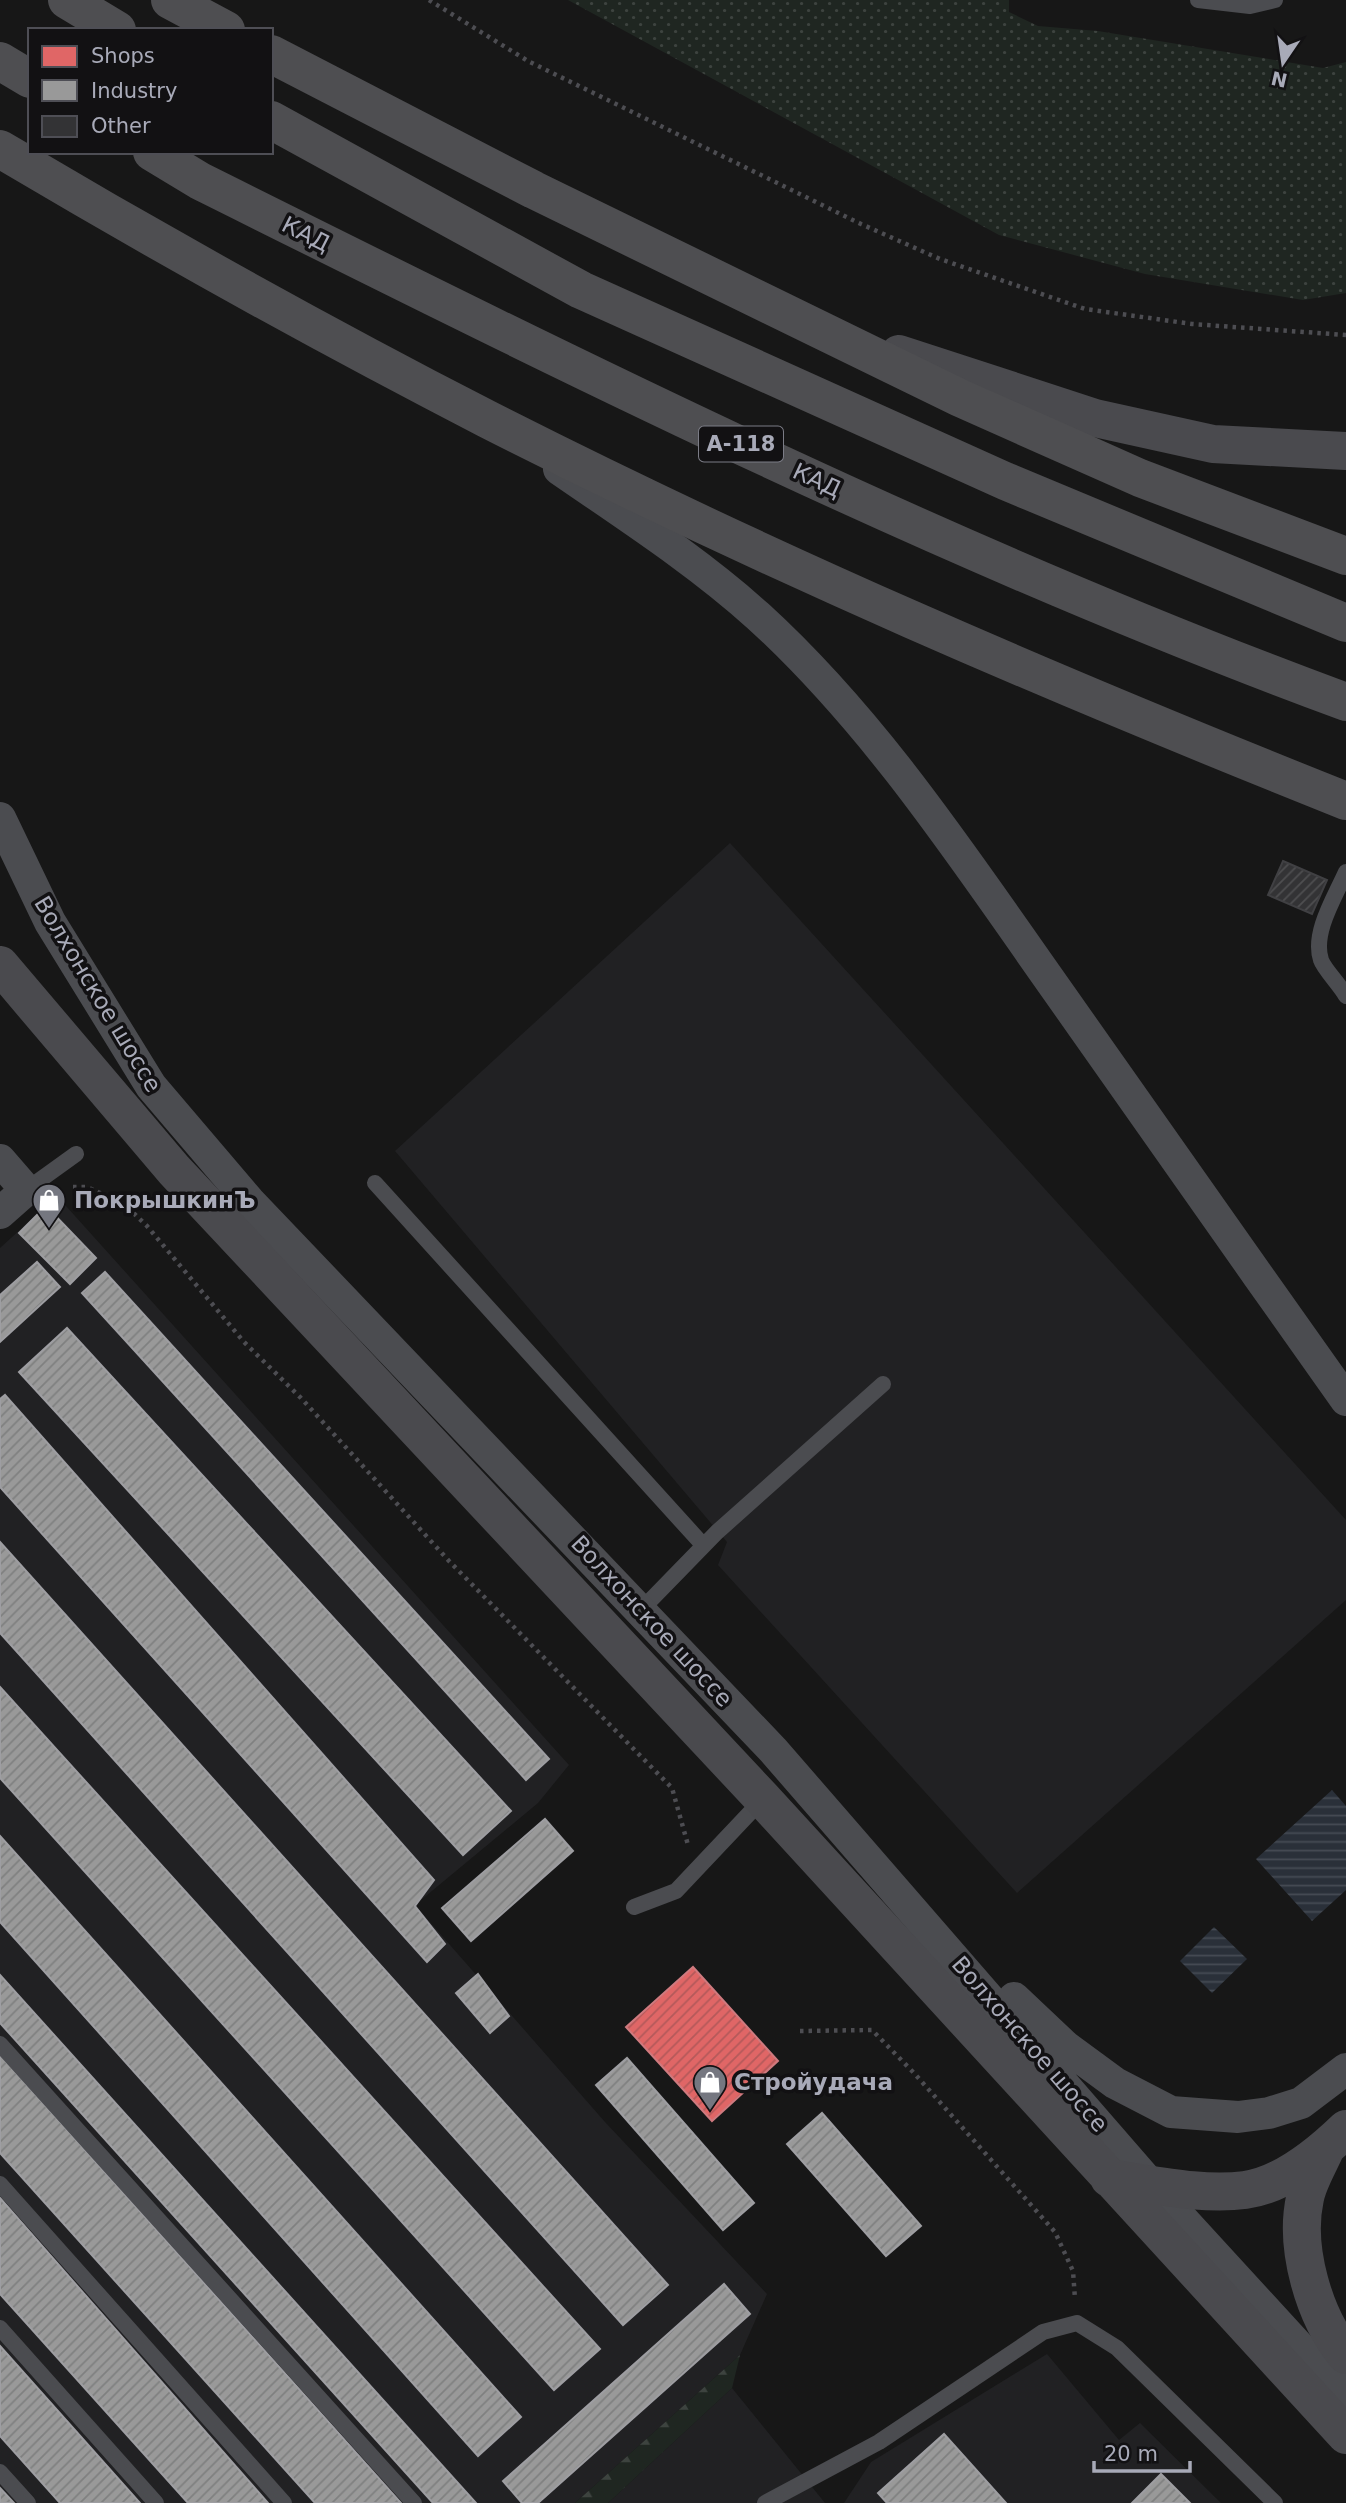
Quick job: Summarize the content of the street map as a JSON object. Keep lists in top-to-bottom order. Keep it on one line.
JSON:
{"streets":{"highway":["КАД","А-118"],"main road":["Волхонское шоссе"]},"places":{"shop":["ПокрышкинЪ","Стройудача"]},"legend":["Shops","Industry","Other"],"scale_bar":"20 m","north":"bottom"}
